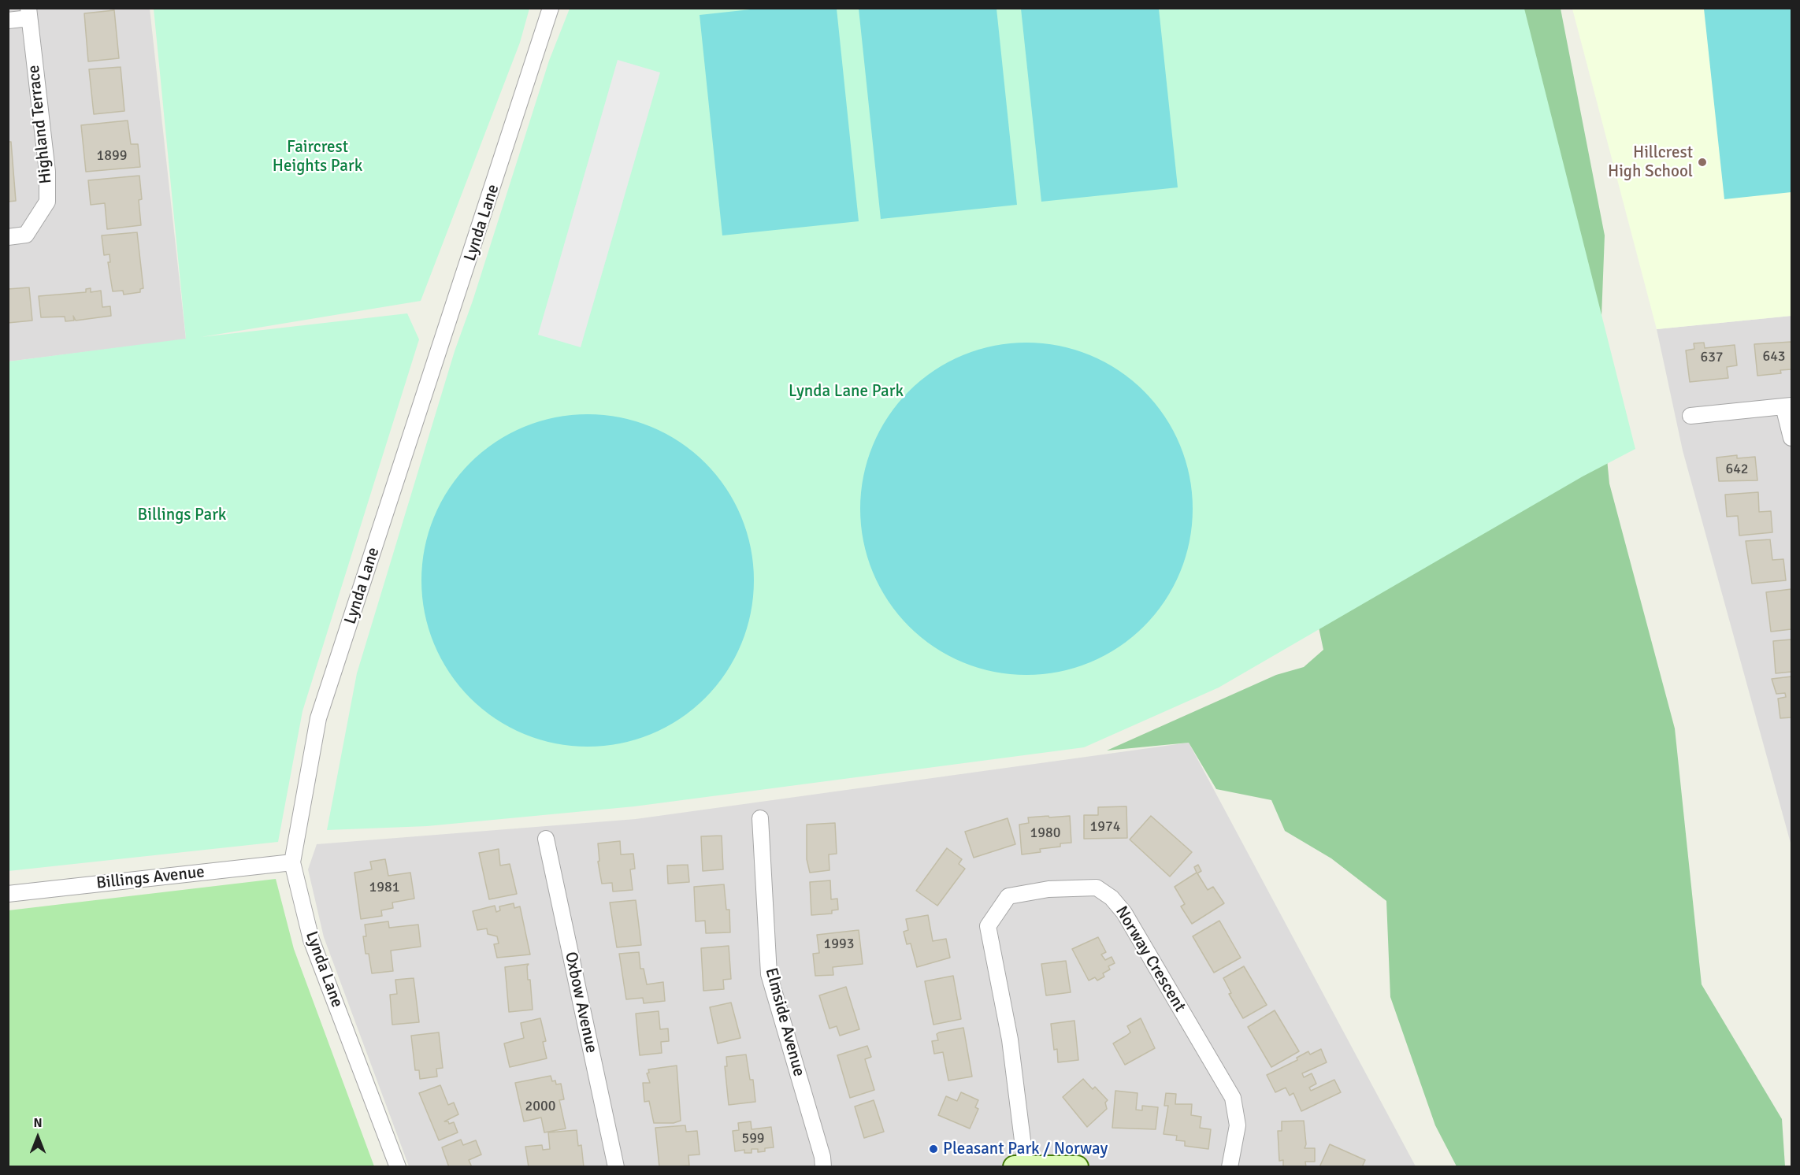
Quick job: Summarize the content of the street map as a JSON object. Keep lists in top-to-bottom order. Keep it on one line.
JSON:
{"streets":{"street":["Highland Terrace","Lynda Lane","Billings Avenue","Norway Crescent","Oxbow Avenue","Elmside Avenue"]},"crossings":[["Lynda Lane","Billings Avenue"]],"parks":["Faircrest Heights Park","Lynda Lane Park","Billings Park"],"places":["Hillcrest High School","Pleasant Park / Norway"],"house_numbers":["1899","643","637","642","1974","1980","1981","1993","2000","599"],"north":"top"}
